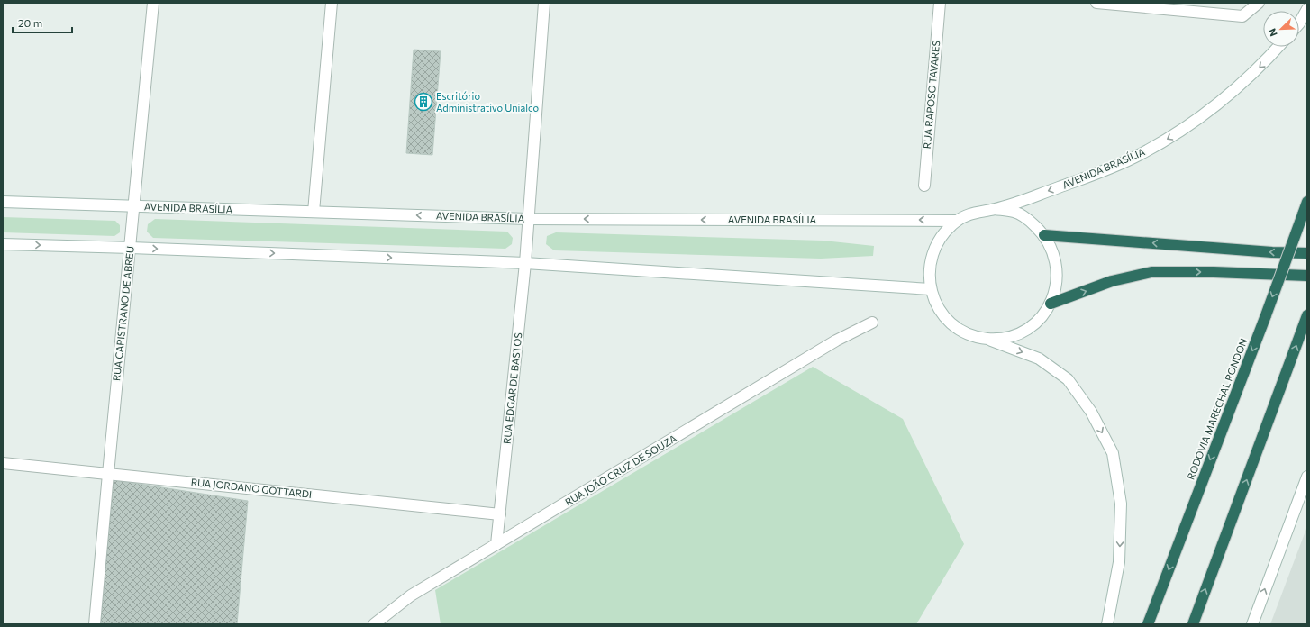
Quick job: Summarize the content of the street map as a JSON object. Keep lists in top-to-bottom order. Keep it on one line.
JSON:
{"streets":{"highway":["RODOVIA MARECHAL RONDON"],"main road":["RUA RAPOSO TAVARES","AVENIDA BRASÍLIA","RUA CAPISTRANO DE ABREU","RUA EDGAR DE BASTOS","RUA JOÃO CRUZ DE SOUZA","RUA JORDANO GOTTARDI"]},"crossings":[["AVENIDA BRASÍLIA","RUA CAPISTRANO DE ABREU"],["AVENIDA BRASÍLIA","RUA EDGAR DE BASTOS"],["RUA CAPISTRANO DE ABREU","RUA JORDANO GOTTARDI"],["RUA EDGAR DE BASTOS","RUA JOÃO CRUZ DE SOUZA"],["RUA EDGAR DE BASTOS","RUA JORDANO GOTTARDI"]],"places":{"building":["Escritório Administrativo Unialco"]},"scale_bar":"20 m","north":"bottom left"}
